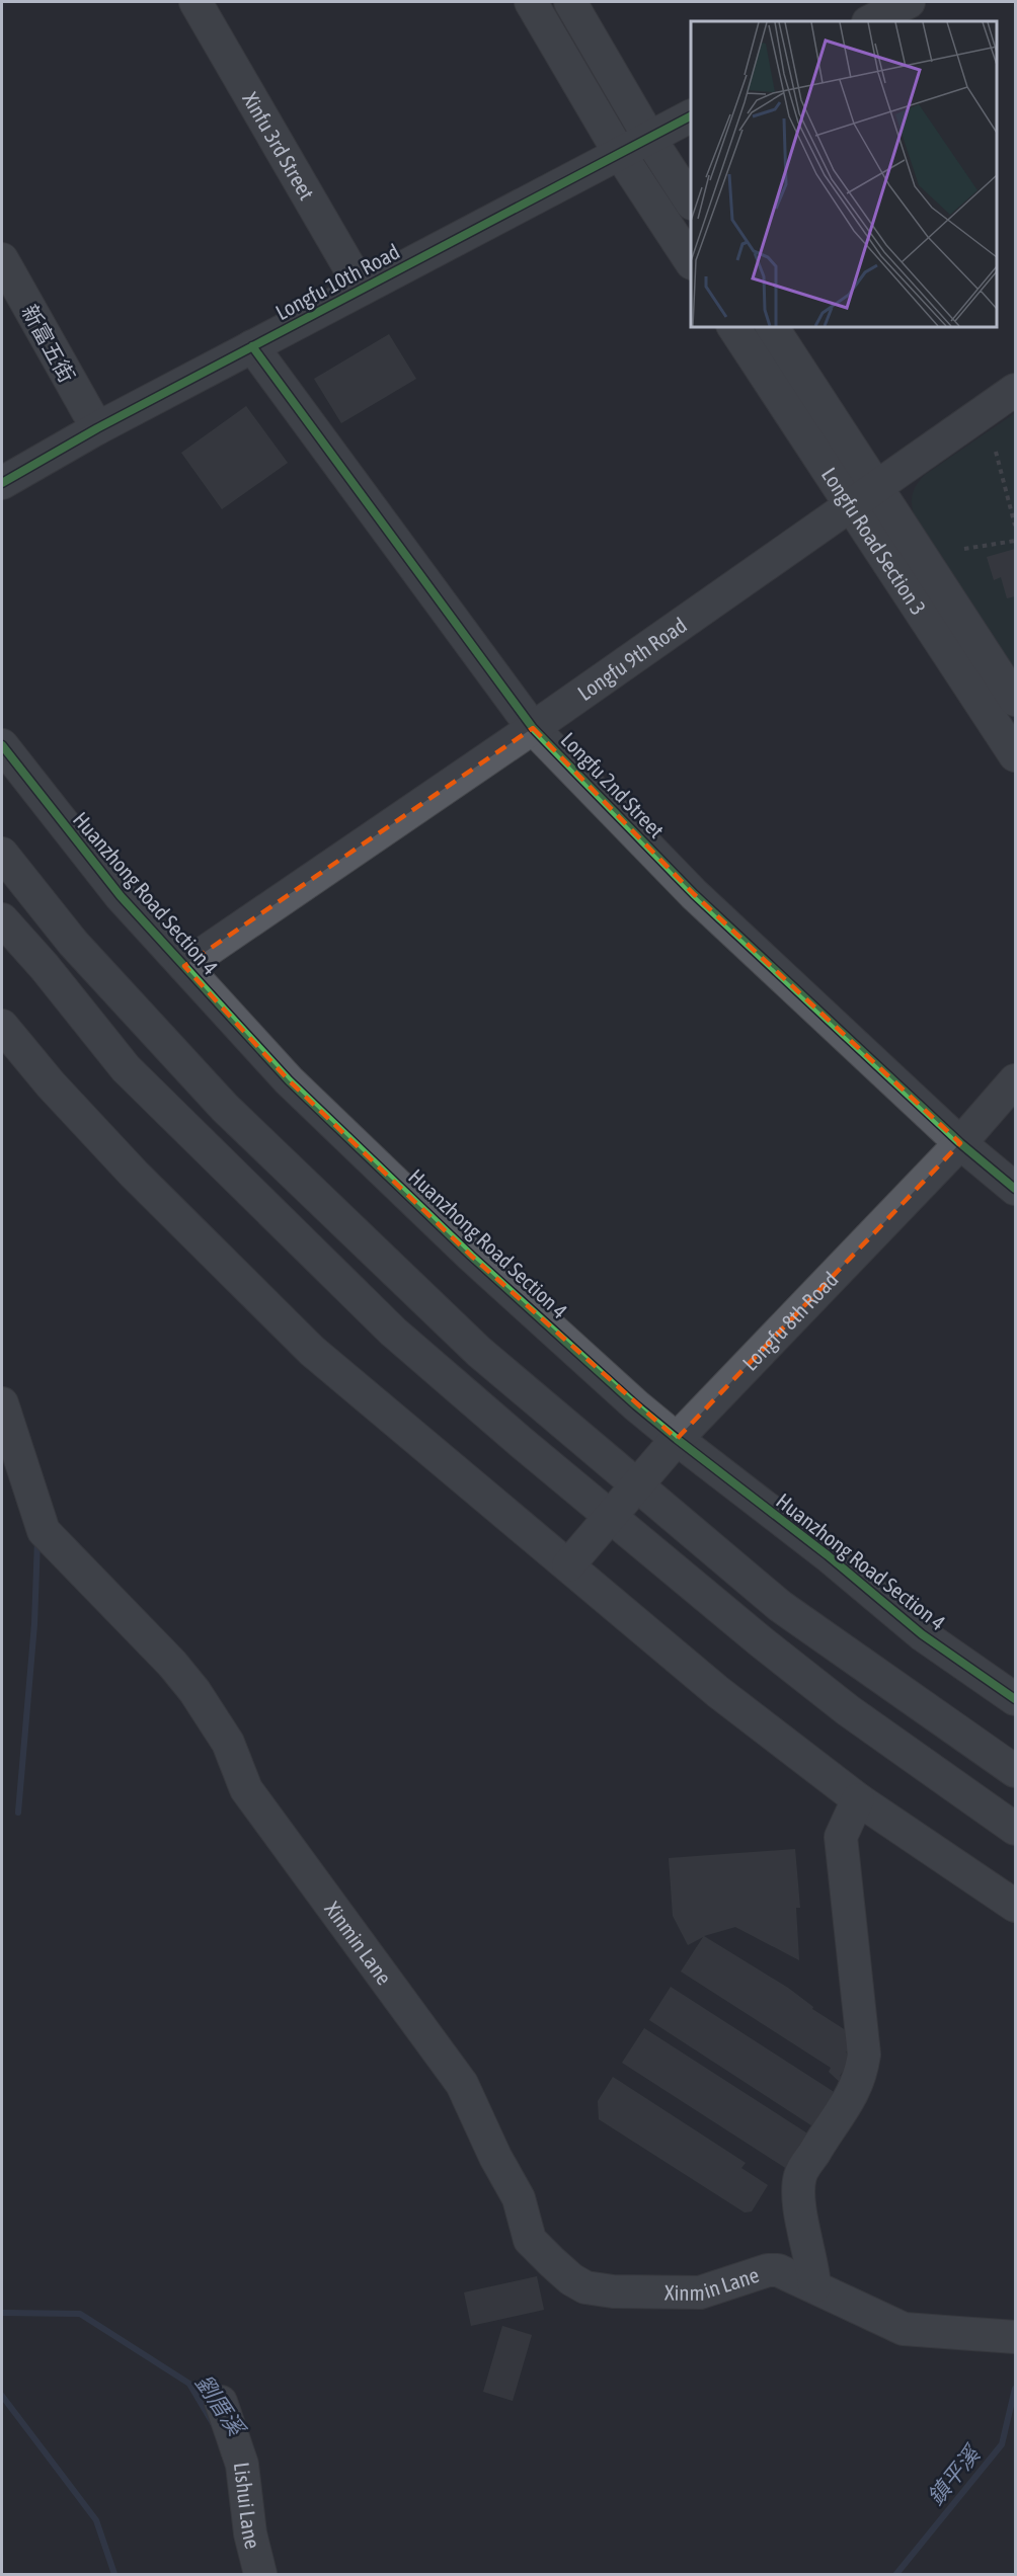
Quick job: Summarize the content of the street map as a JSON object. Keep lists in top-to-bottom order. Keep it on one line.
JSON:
{"streets":{"street":["Xinfu 3rd Street","Longfu 10th Road","新富五街","Longfu Road Section 3","Longfu 9th Road","Longfu 2nd Street","Huanzhong Road Section 4","Longfu 8th Road","Xinmin Lane","Lishui Lane"]},"crossings":[["Xinfu 3rd Street","Longfu 10th Road"],["Longfu 10th Road","新富五街"],["Longfu 10th Road","Longfu 2nd Street"],["Longfu Road Section 3","Longfu 9th Road"],["Longfu 9th Road","Longfu 2nd Street"],["Longfu 9th Road","Huanzhong Road Section 4"],["Longfu 2nd Street","Longfu 8th Road"],["Huanzhong Road Section 4","Longfu 8th Road"]],"water":["劉厝溪","鎮平溪"]}
